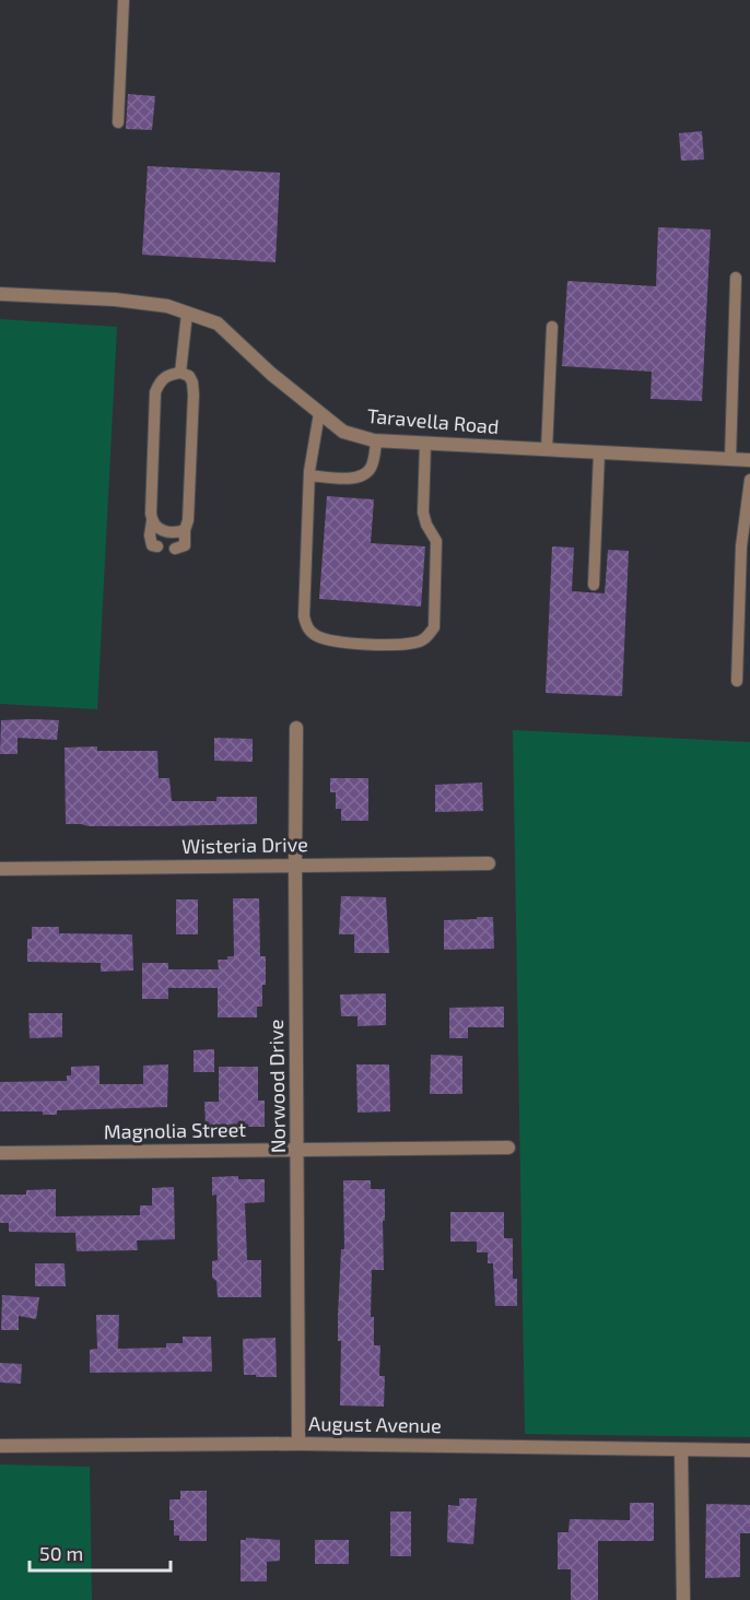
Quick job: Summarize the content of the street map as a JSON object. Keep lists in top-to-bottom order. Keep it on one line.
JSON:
{"streets":{"street":["Taravella Road","Wisteria Drive","Norwood Drive","Magnolia Street","August Avenue"]},"crossings":[["Wisteria Drive","Norwood Drive"],["Norwood Drive","Magnolia Street"],["Norwood Drive","August Avenue"]],"scale_bar":"50 m"}
